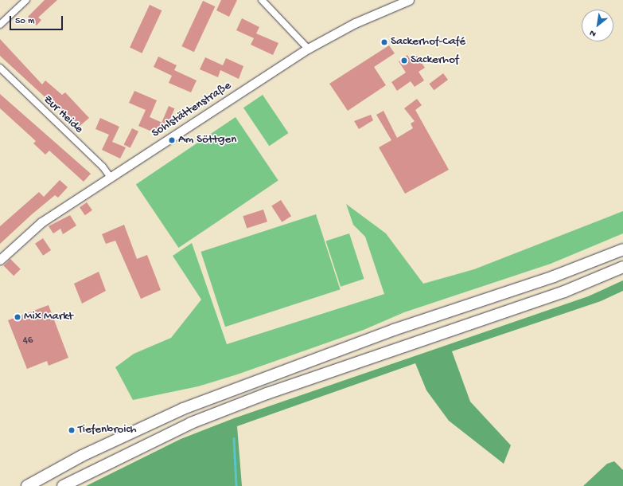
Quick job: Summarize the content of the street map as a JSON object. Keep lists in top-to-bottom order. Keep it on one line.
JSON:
{"streets":{"street":["Sohlstättenstraße","Zur Heide"]},"crossings":[["Sohlstättenstraße","Zur Heide"]],"places":["Sackerhof-Café","Sackerhof","Am Söttgen","Mix Markt","Tiefenbroich"],"house_numbers":["46"],"scale_bar":"50 m","north":"bottom left"}
